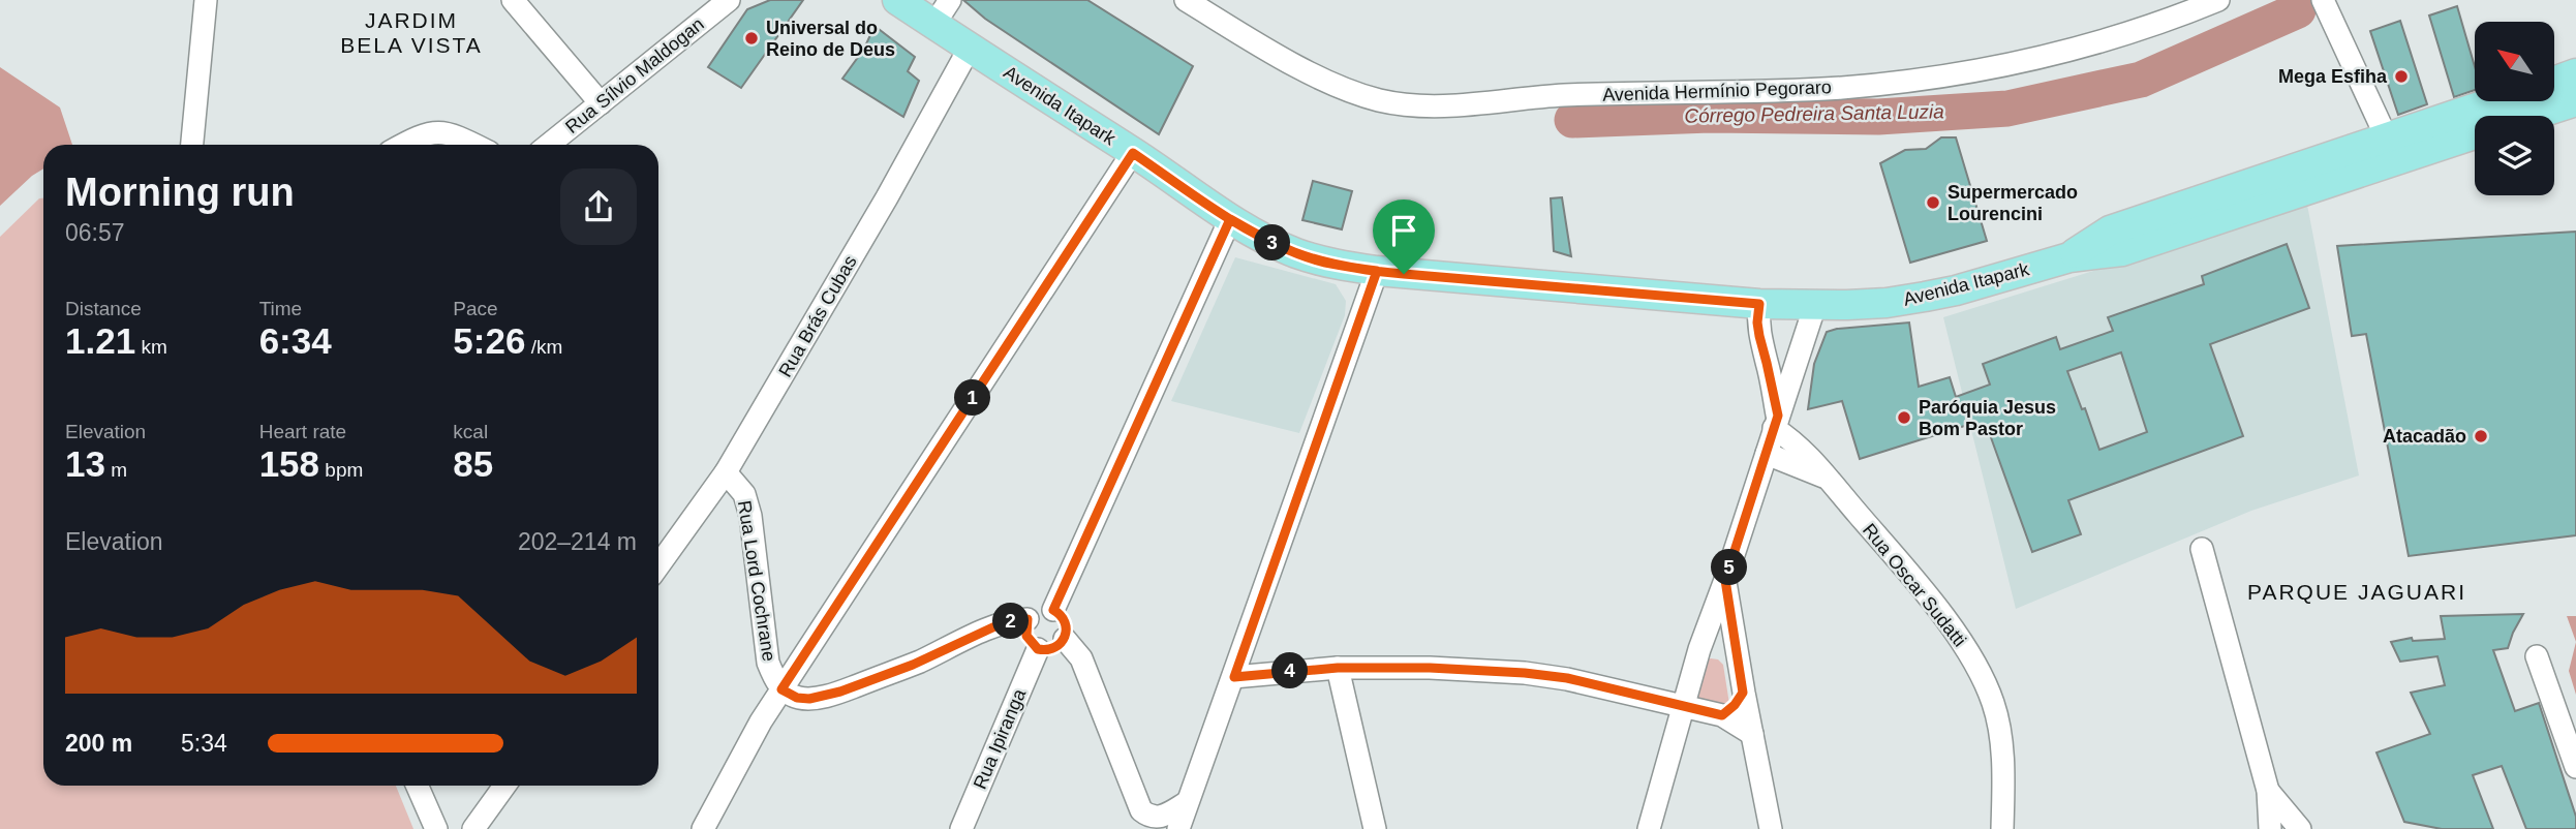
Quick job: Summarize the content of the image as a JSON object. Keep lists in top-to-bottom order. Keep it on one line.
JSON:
{"streets":{"main road":["Avenida Itapark"],"street":["Rua Sílvio Maldogan","Avenida Hermínio Pegoraro","Rua Brás Cubas","Rua Lord Cochrane","Rua Oscar Sudatti","Rua Ipiranga"]},"crossings":[["Avenida Itapark","Rua Brás Cubas"],["Rua Brás Cubas","Rua Lord Cochrane"]],"districts":["JARDIM BELA VISTA","PARQUE JAGUARI"],"water":["Córrego Pedreira Santa Luzia"],"places":["Universal do Reino de Deus","Mega Esfiha","Supermercado Lourencini","Paróquia Jesus Bom Pastor","Atacadão"],"north":"top left","page":{"heading":["Morning run","06:57"],"pins":["3","1","5","2","4"],"stats":[["Distance","1.21 km"],["Time","6:34"],["Pace","5:26 /km"],["Elevation","13 m"],["Heart rate","158 bpm"],["kcal","85"]],"chart":["Elevation","202–214 m"],"list":[{"name":"200 m","note":"5:34"}]}}
